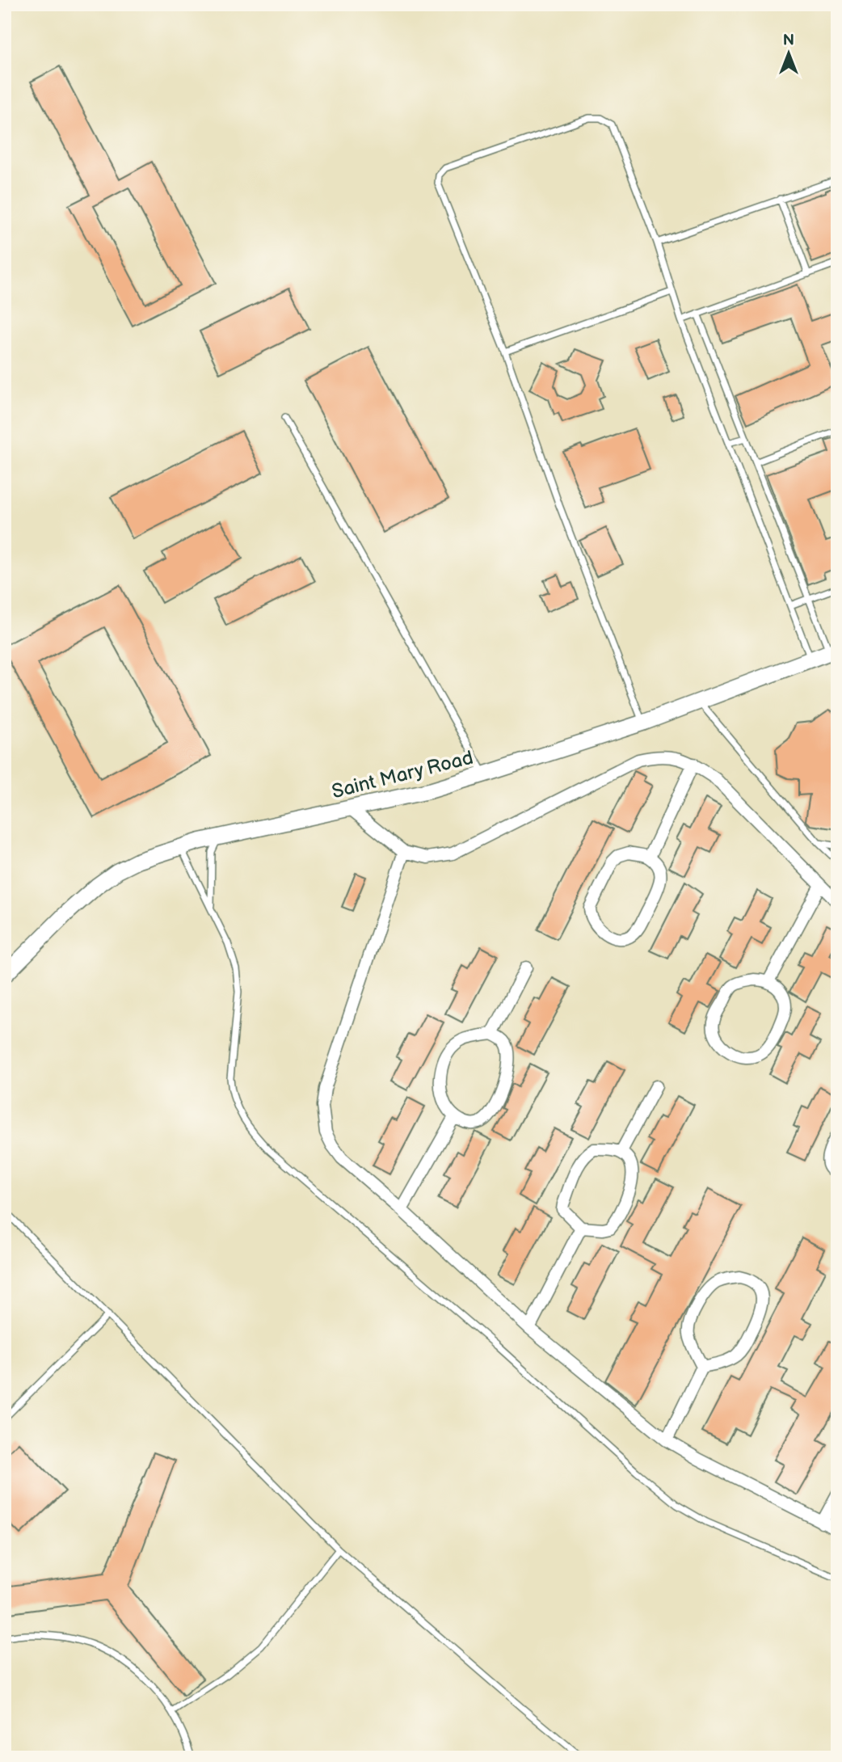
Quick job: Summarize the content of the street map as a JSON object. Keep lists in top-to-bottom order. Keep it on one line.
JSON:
{"streets":{"street":["Saint Mary Road"]},"north":"top"}
